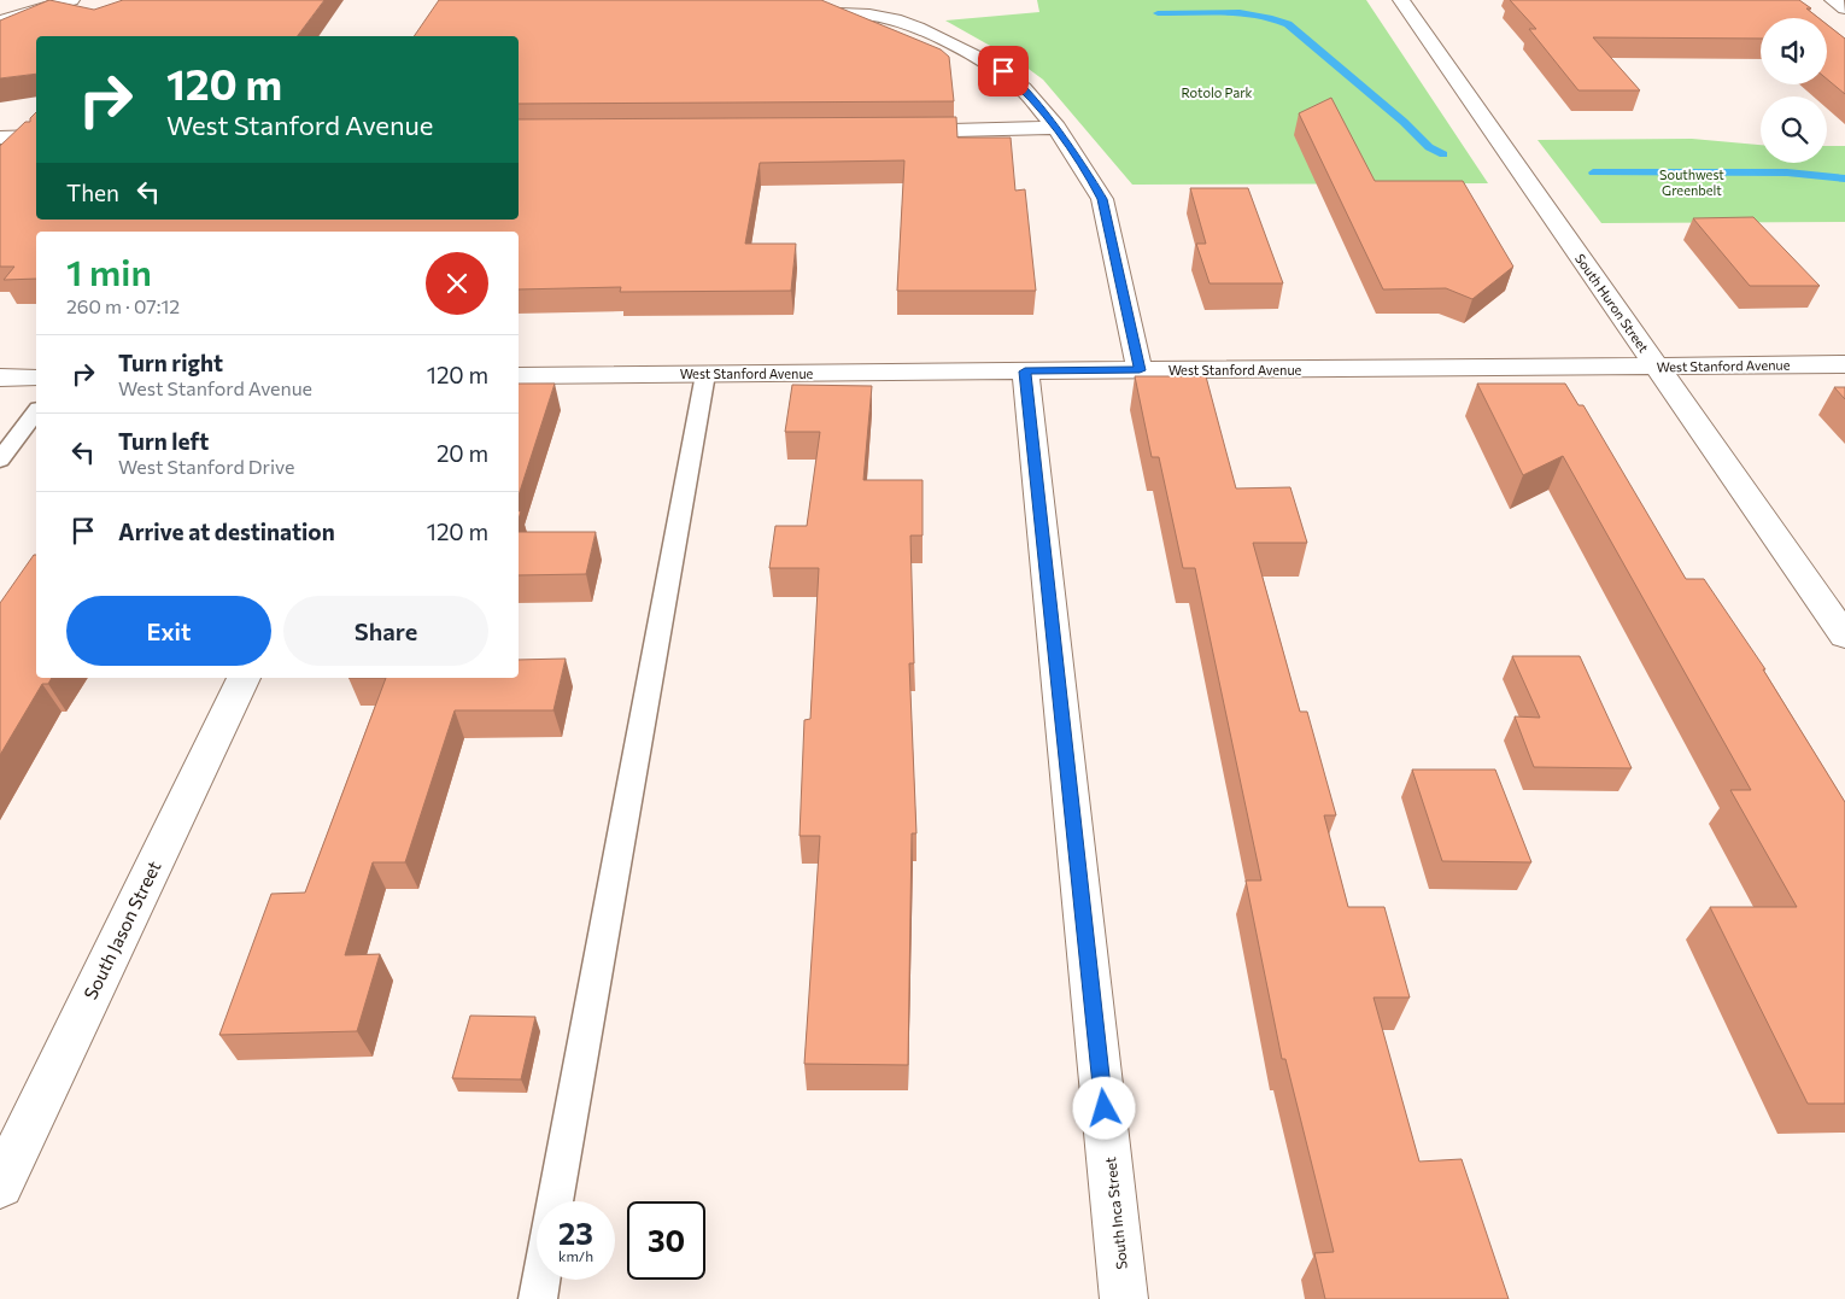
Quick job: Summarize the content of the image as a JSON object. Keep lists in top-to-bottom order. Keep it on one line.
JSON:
{"streets":{"street":["South Huron Street","West Stanford Avenue","South Jason Street","South Inca Street"]},"crossings":[["South Huron Street","West Stanford Avenue"],["West Stanford Avenue","South Inca Street"]],"parks":["Rotolo Park","Southwest Greenbelt"],"page":{"turn":["120 m","West Stanford Avenue"],"then":"Then","heading":["1 min","260 m · 07:12"],"list":[{"name":"Turn right","note":"West Stanford Avenue","value":"120 m"},{"name":"Turn left","note":"West Stanford Drive","value":"20 m"},{"name":"Arrive at destination","value":"120 m"}],"buttons":["Exit","Share"],"speed":"23 km/h","limit":"30"}}
